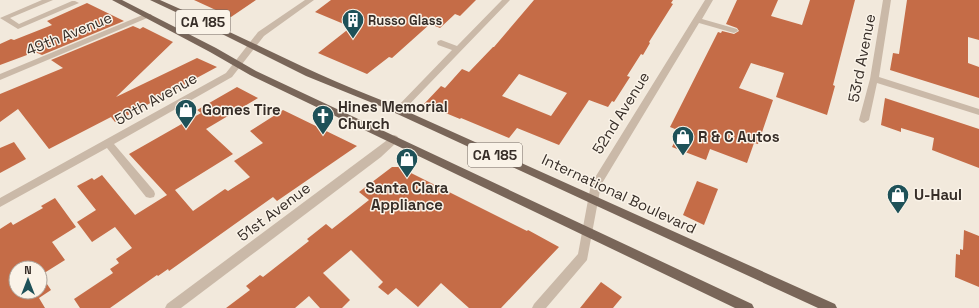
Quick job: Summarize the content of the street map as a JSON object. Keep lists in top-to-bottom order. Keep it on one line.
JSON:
{"streets":{"main road":["CA 185","International Boulevard"],"street":["49th Avenue","53rd Avenue","50th Avenue","52nd Avenue","51st Avenue"]},"crossings":[["CA 185","49th Avenue"],["CA 185","50th Avenue"],["CA 185","52nd Avenue"],["CA 185","51st Avenue"],["50th Avenue","International Boulevard"],["52nd Avenue","International Boulevard"]],"places":{"building":["Russo Glass"],"shop":["Gomes Tire","R & C Autos","Santa Clara Appliance","U-Haul"],"church":["Hines Memorial Church"]},"north":"top"}
